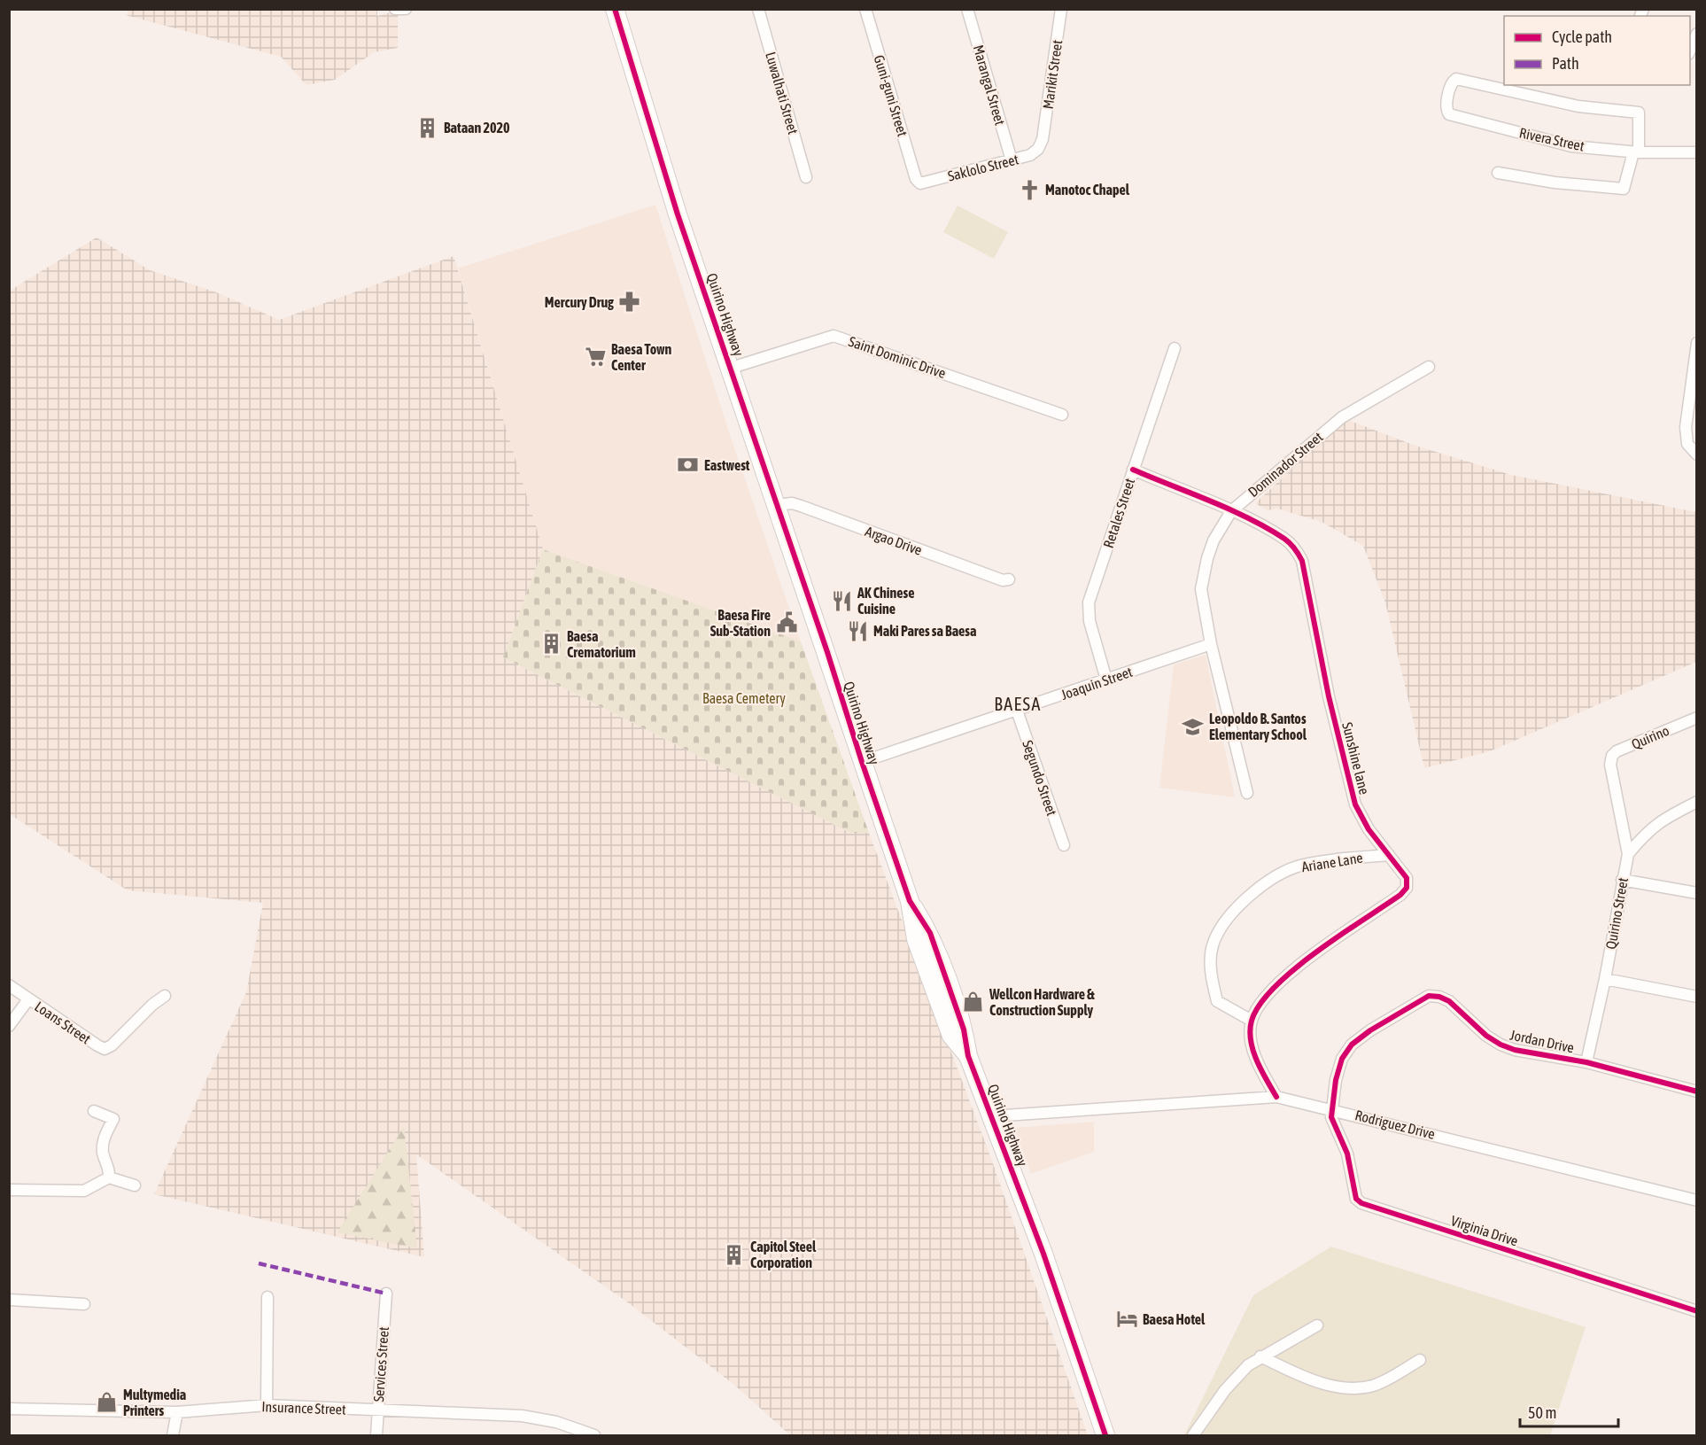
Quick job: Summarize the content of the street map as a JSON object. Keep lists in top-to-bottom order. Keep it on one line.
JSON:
{"streets":{"main road":["Quirino Highway"],"street":["Marikit Street","Marangal Street","Luwalhati Street","Guni-guni Street","Rivera Street","Saklolo Street","Saint Dominic Drive","Dominador Street","Retales Street","Argao Drive","Joaquin Street","Quirino","Sunshine lane","Segundo Street","Ariane Lane","Quirino Street","Loans Street","Jordan Drive","Rodriguez Drive","Virginia Drive","Services Street","Insurance Street"]},"crossings":[["Marikit Street","Saklolo Street"],["Marangal Street","Saklolo Street"],["Guni-guni Street","Saklolo Street"],["Quirino Highway","Saint Dominic Drive"],["Quirino Highway","Argao Drive"],["Quirino Highway","Joaquin Street"],["Quirino Highway","Rodriguez Drive"],["Dominador Street","Joaquin Street"],["Dominador Street","Sunshine lane"],["Retales Street","Joaquin Street"],["Retales Street","Sunshine lane"],["Joaquin Street","Segundo Street"],["Quirino","Quirino Street"],["Sunshine lane","Ariane Lane"],["Quirino Street","Jordan Drive"],["Jordan Drive","Rodriguez Drive"],["Jordan Drive","Virginia Drive"],["Rodriguez Drive","Virginia Drive"],["Services Street","Insurance Street"]],"districts":["BAESA"],"parks":["Baesa Cemetery"],"places":{"building":["Bataan 2020","Baesa Crematorium","Capitol Steel Corporation"],"church":["Manotoc Chapel"],"pharmacy":["Mercury Drug"],"supermarket":["Baesa Town Center"],"bank":["Eastwest"],"restaurant":["AK Chinese Cuisine","Maki Pares sa Baesa"],"public building":["Baesa Fire Sub-Station"],"school or university":["Leopoldo B. Santos Elementary School"],"shop":["Wellcon Hardware & Construction Supply","Multymedia Printers"],"hotel":["Baesa Hotel"]},"legend":["Cycle path","Path"],"scale_bar":"50 m"}
